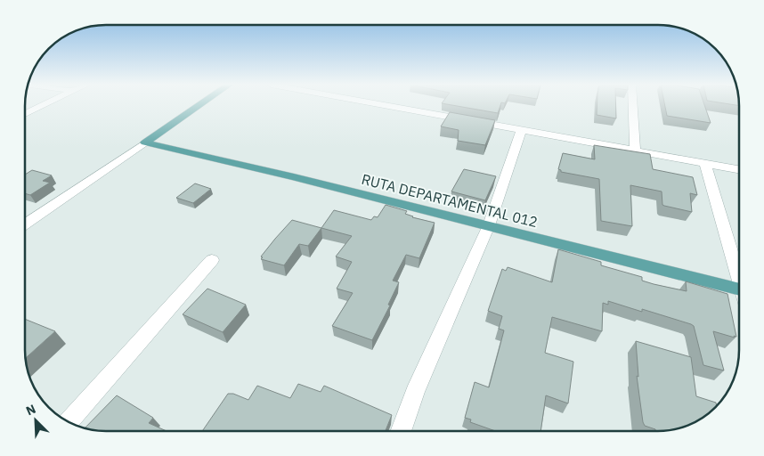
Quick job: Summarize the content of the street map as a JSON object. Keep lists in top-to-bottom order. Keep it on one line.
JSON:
{"streets":{"main road":["RUTA DEPARTAMENTAL 012"]},"north":"top left"}
